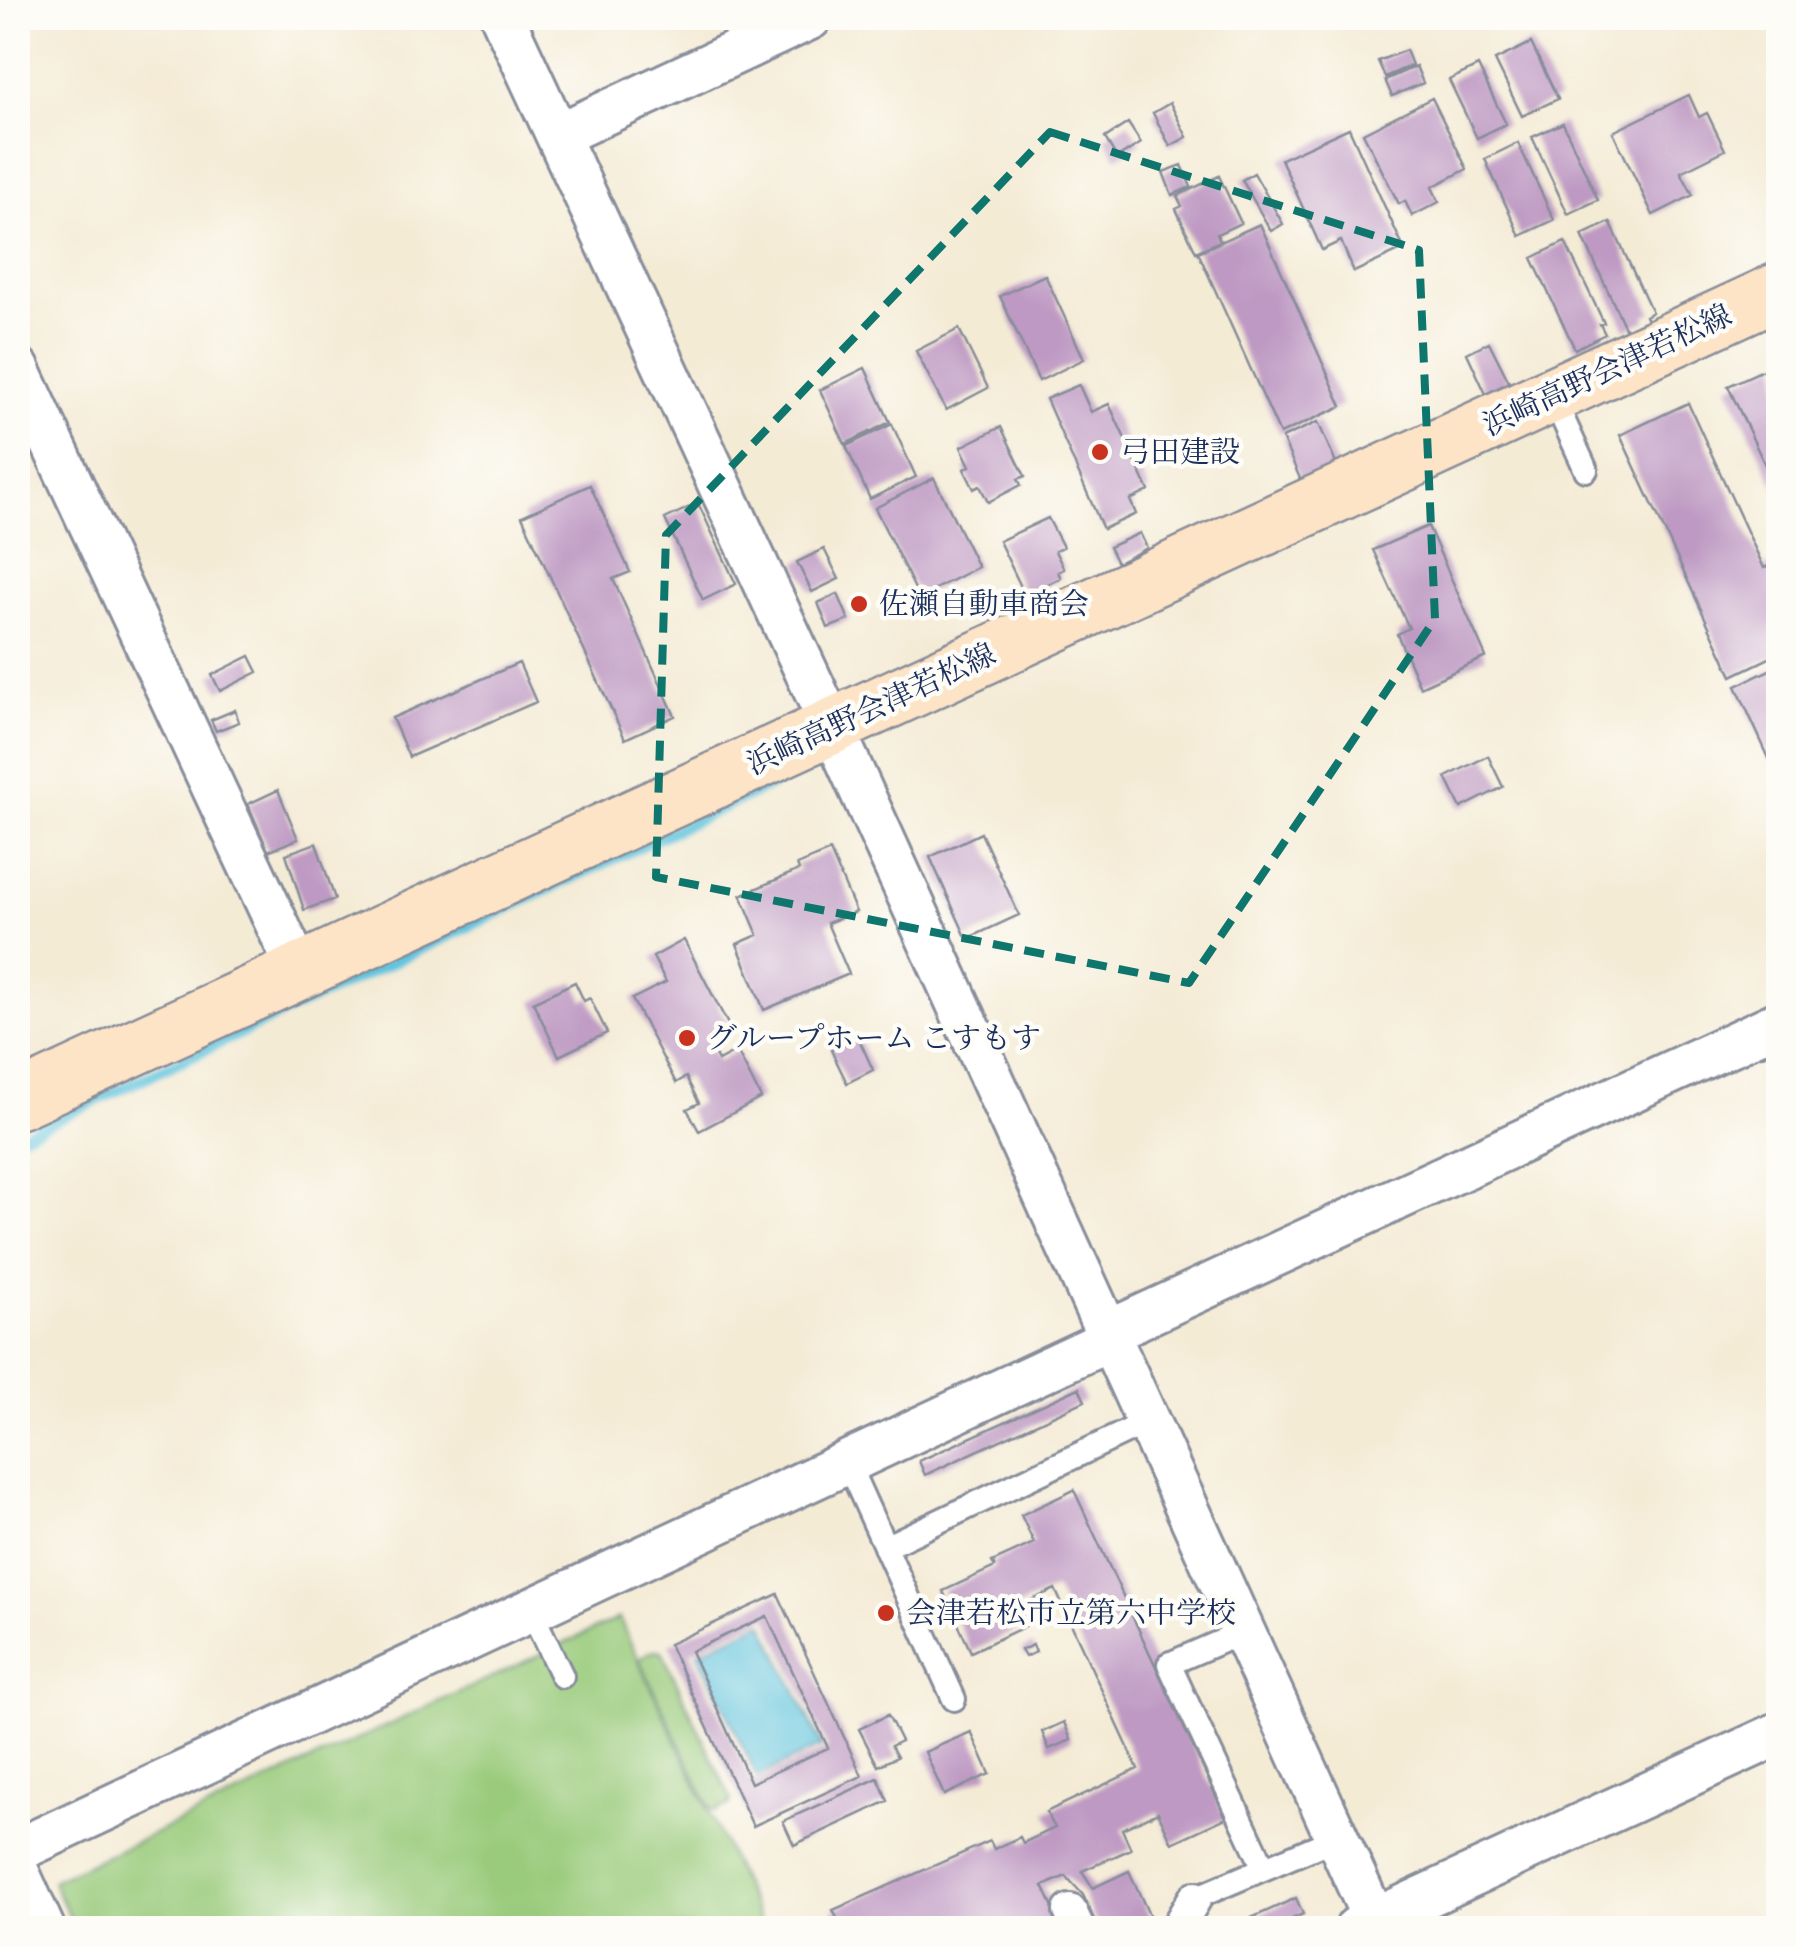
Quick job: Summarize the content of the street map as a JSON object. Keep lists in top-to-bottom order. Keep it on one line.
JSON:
{"streets":{"main road":["浜崎高野会津若松線"]},"places":["弓田建設","佐瀬自動車商会","グループホーム こすもす","会津若松市立第六中学校"]}
